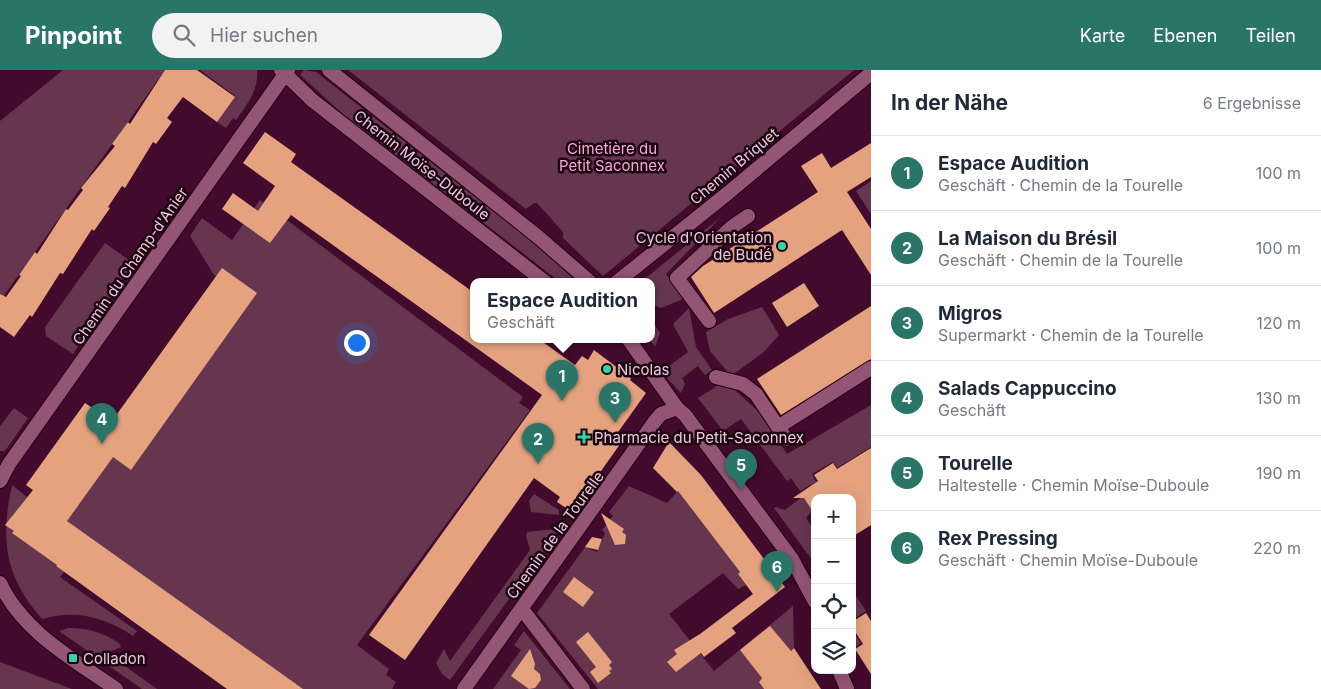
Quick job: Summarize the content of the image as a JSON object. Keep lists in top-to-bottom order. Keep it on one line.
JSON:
{"streets":{"street":["Chemin Moïse-Duboule","Chemin Briquet","Chemin du Champ-d'Anier","Chemin de la Tourelle"]},"crossings":[["Chemin Moïse-Duboule","Chemin du Champ-d'Anier"]],"parks":["Cimetière du Petit Saconnex"],"places":{"other":["Cycle d'Orientation de Budé","Nicolas"],"health":["Pharmacie du Petit-Saconnex"],"transit":["Colladon"]},"page":{"header":"Pinpoint","search":"Hier suchen","nav":["Karte","Ebenen","Teilen"],"heading":["In der Nähe","6 Ergebnisse"],"list":[{"mark":"1","name":"Espace Audition","note":"Geschäft · Chemin de la Tourelle","value":"100 m"},{"mark":"2","name":"La Maison du Brésil","note":"Geschäft · Chemin de la Tourelle","value":"100 m"},{"mark":"3","name":"Migros","note":"Supermarkt · Chemin de la Tourelle","value":"120 m"},{"mark":"4","name":"Salads Cappuccino","note":"Geschäft","value":"130 m"},{"mark":"5","name":"Tourelle","note":"Haltestelle · Chemin Moïse-Duboule","value":"190 m"},{"mark":"6","name":"Rex Pressing","note":"Geschäft · Chemin Moïse-Duboule","value":"220 m"}],"popup":["Espace Audition","Geschäft"],"pins":["1","3","4","2","5","6"],"map_buttons":["+","−"]}}
